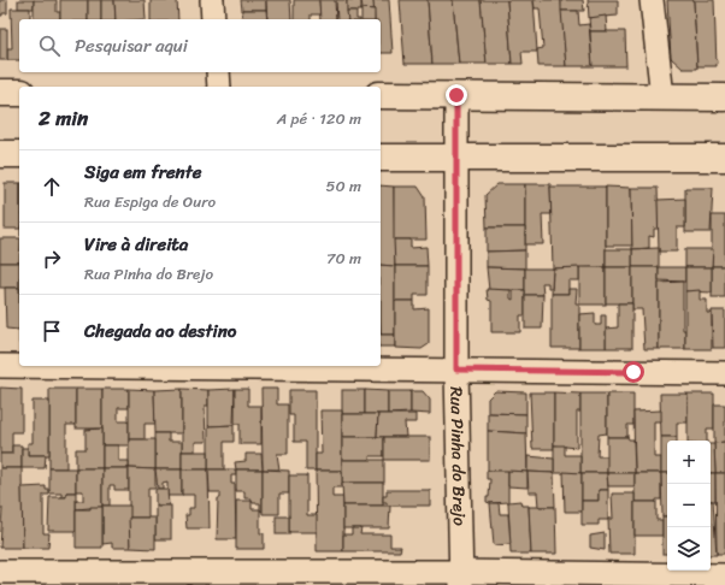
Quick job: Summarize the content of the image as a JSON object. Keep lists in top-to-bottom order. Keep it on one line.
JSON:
{"streets":{"street":["Rua Pinha do Brejo"]},"page":{"search":"Pesquisar aqui","heading":["2 min","A pé · 120 m"],"list":[["Siga em frente","Rua Espiga de Ouro","50 m"],["Vire à direita","Rua Pinha do Brejo","70 m"],"Chegada ao destino"],"map_buttons":["+","−"]}}
